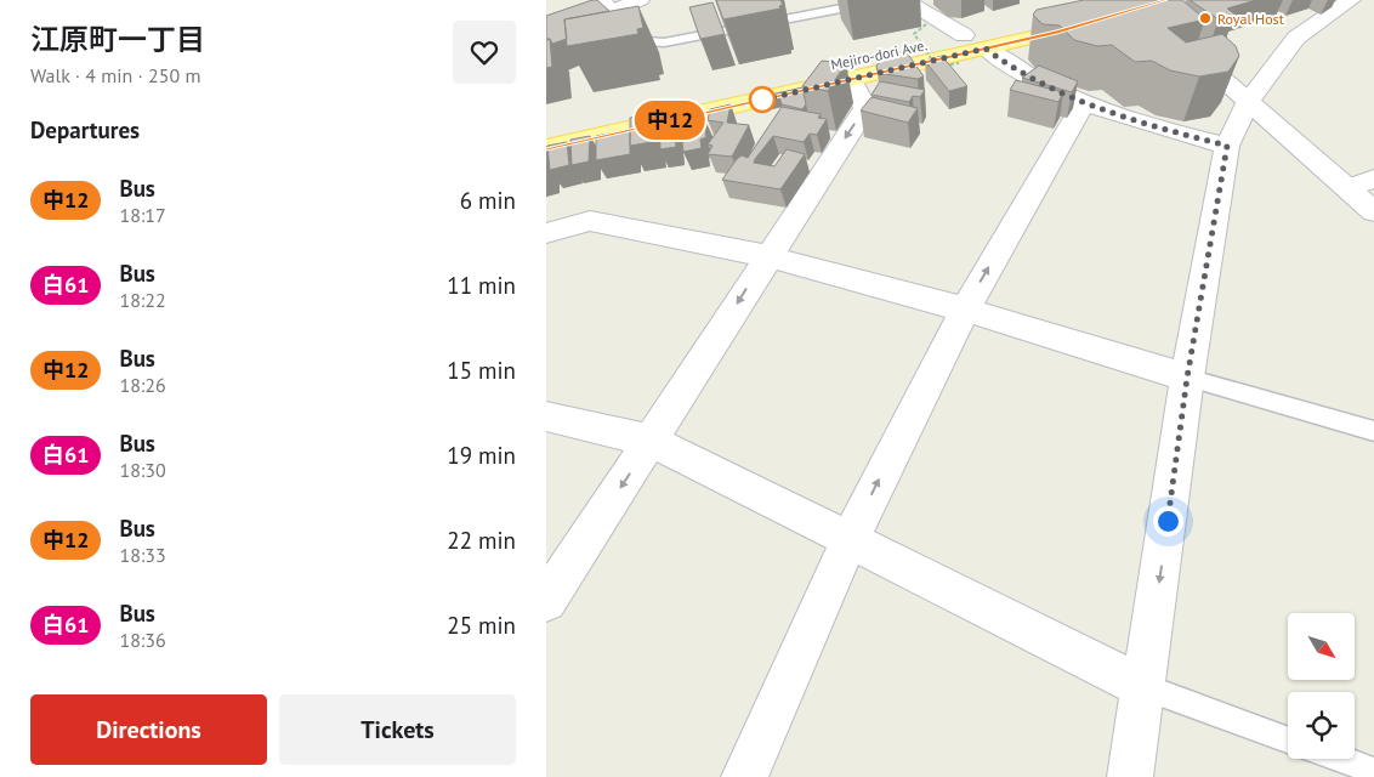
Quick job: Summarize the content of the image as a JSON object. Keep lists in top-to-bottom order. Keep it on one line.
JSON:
{"streets":{"main road":["Mejiro-dori Ave."]},"places":["Royal Host"],"lines":["bus line 中12"],"north":"bottom right","page":{"heading":[["江原町一丁目","Walk · 4 min · 250 m"],"Departures"],"on_map":"中12","list":[{"mark":"中12","name":"Bus","note":"18:17","value":"6 min"},{"mark":"白61","name":"Bus","note":"18:22","value":"11 min"},{"mark":"中12","name":"Bus","note":"18:26","value":"15 min"},{"mark":"白61","name":"Bus","note":"18:30","value":"19 min"},{"mark":"中12","name":"Bus","note":"18:33","value":"22 min"},{"mark":"白61","name":"Bus","note":"18:36","value":"25 min"}],"buttons":["Directions","Tickets"]}}
